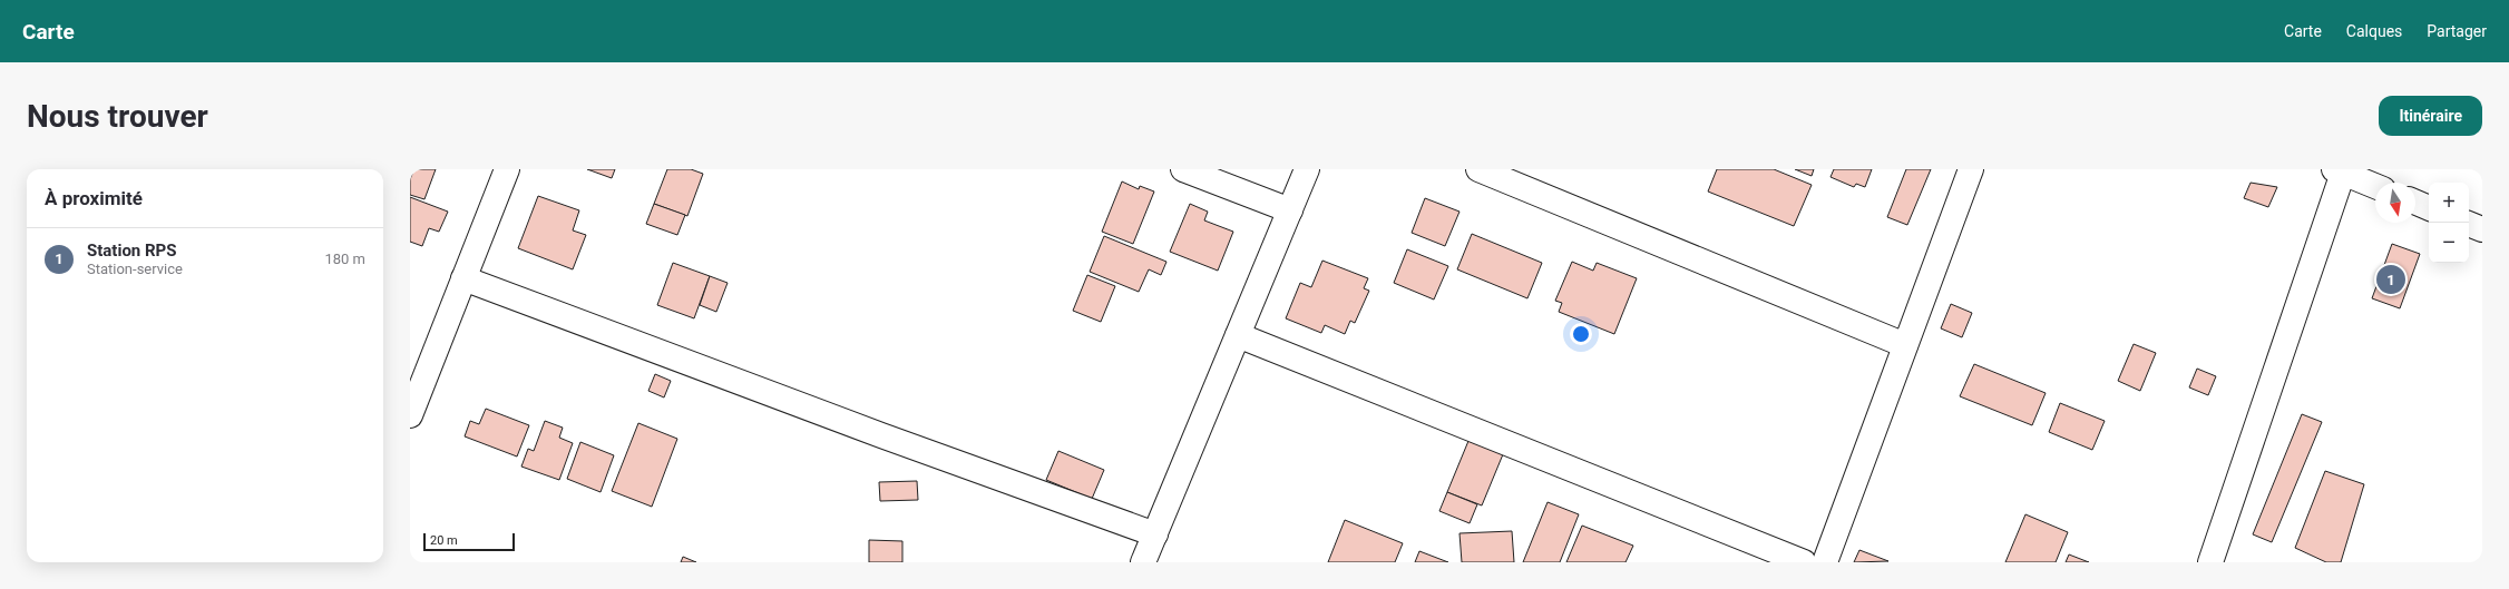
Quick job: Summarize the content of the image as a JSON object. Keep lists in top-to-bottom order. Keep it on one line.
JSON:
{"scale_bar":"20 m","north":"bottom","page":{"header":"Carte","nav":["Carte","Calques","Partager"],"buttons":"Itinéraire","title":"Nous trouver","heading":"À proximité","map_buttons":["+","−"],"list":[{"mark":"1","name":"Station RPS","note":"Station-service","value":"180 m"}],"pins":"1","scale":"20 m"}}
